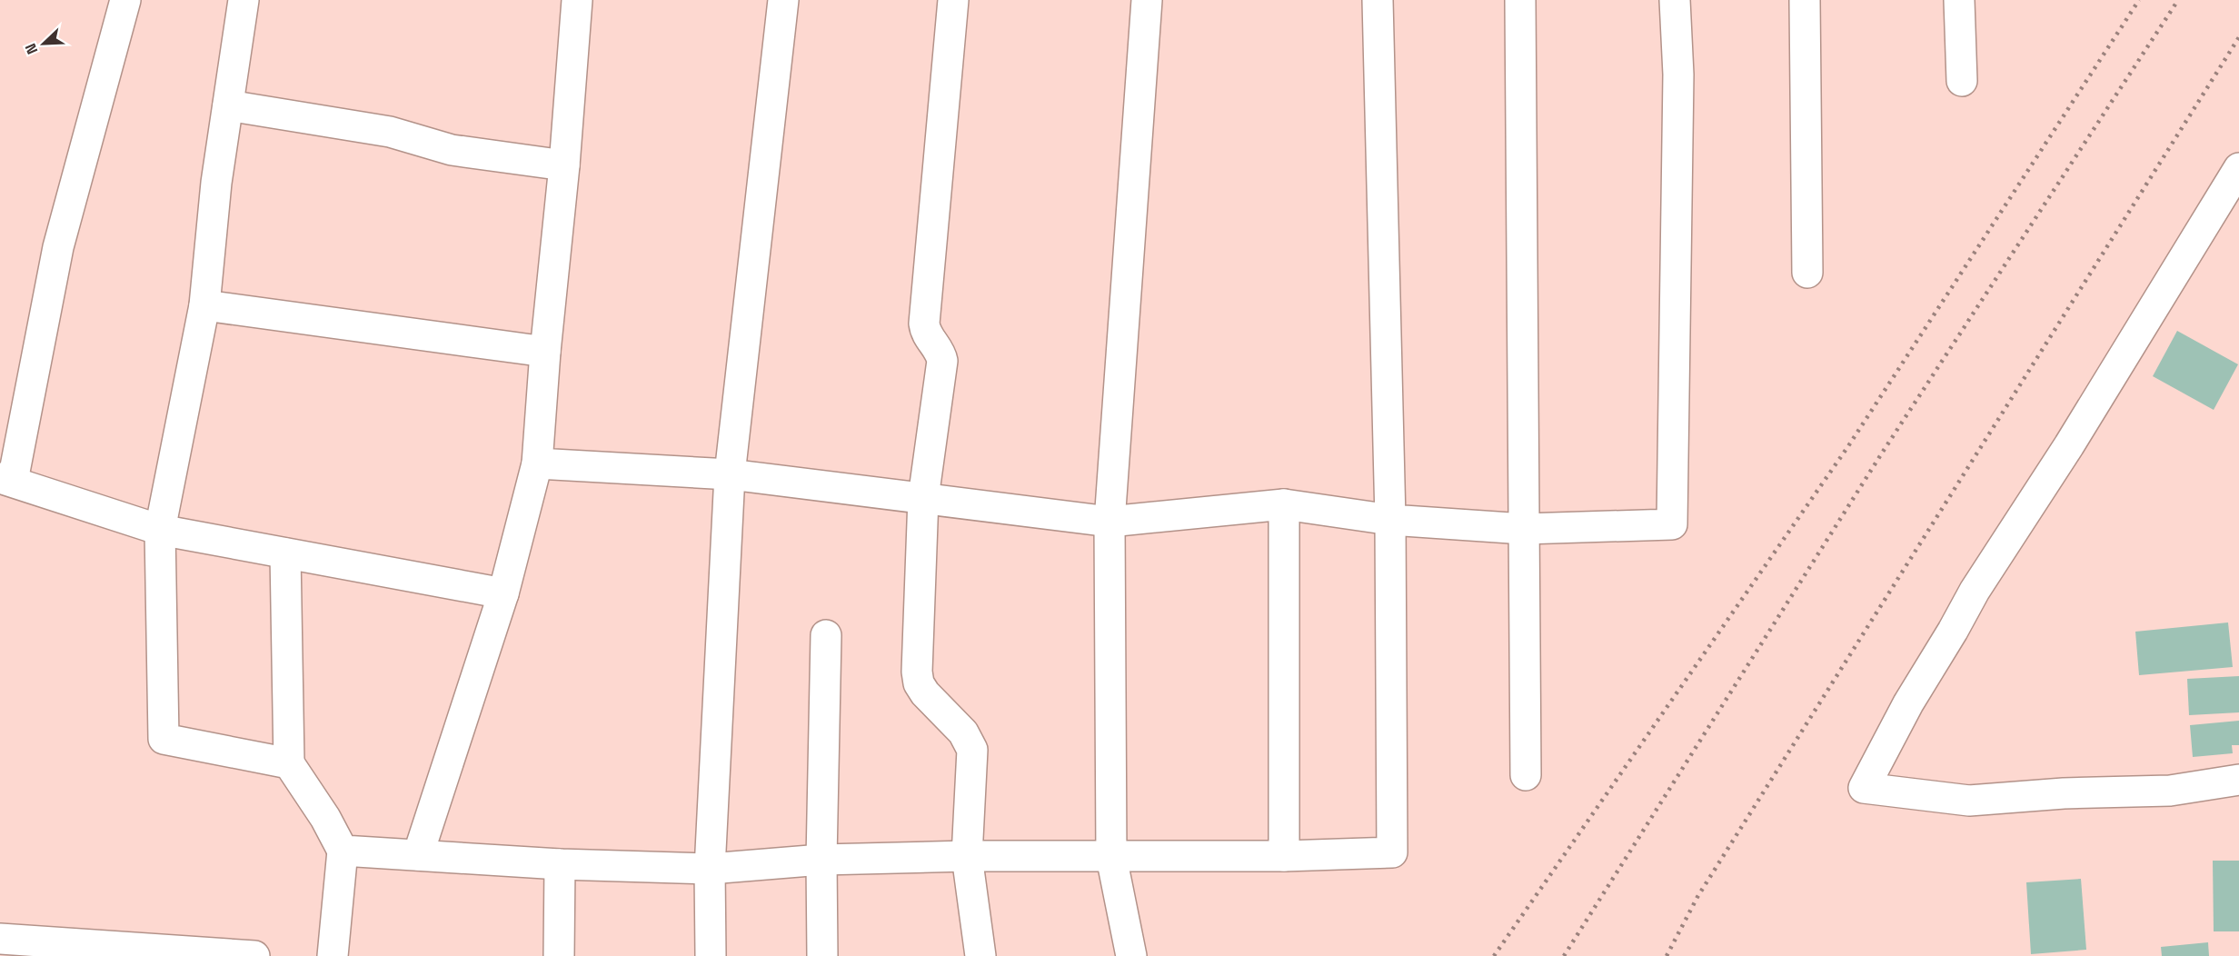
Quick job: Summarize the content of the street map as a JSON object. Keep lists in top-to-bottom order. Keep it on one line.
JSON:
{"north":"bottom left"}
